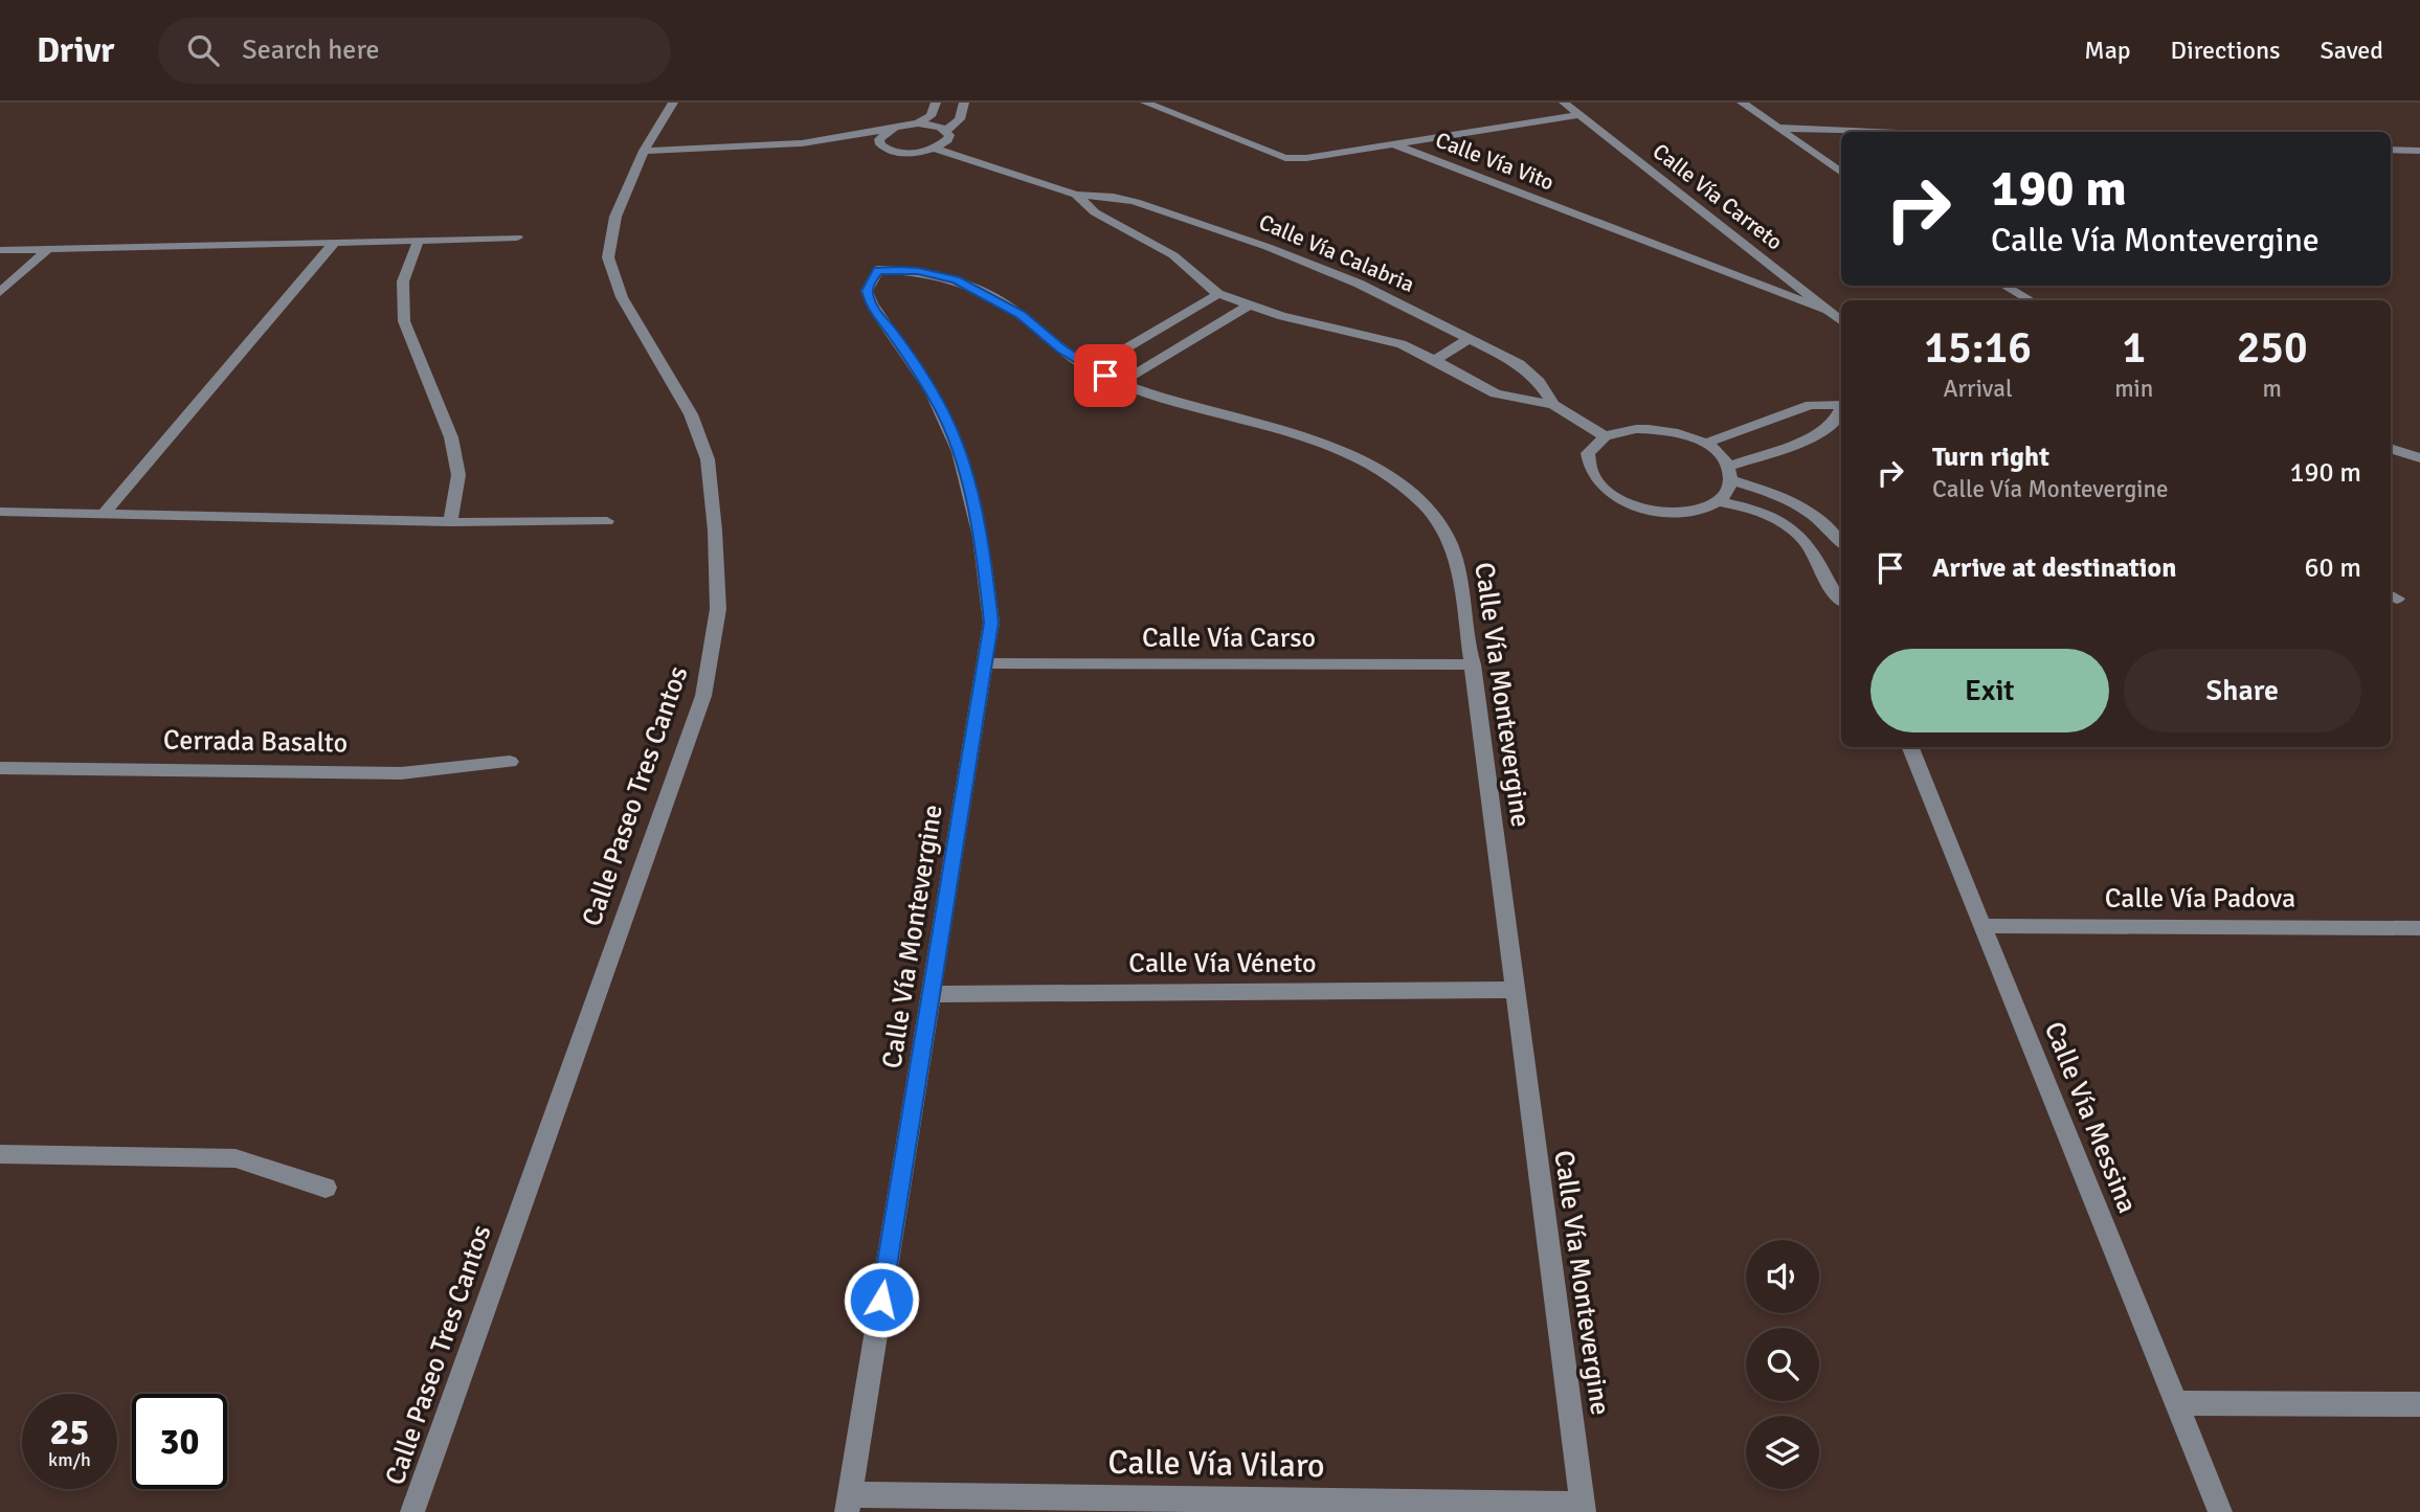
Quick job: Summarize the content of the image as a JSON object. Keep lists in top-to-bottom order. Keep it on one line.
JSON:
{"streets":{"street":["Calle Vía Vito","Calle Vía Carreto","Calle Vía Calabria","Calle Vía Carso","Calle Vía Montevergine","Cerrada Basalto","Calle Paseo Tres Cantos","Calle Vía Padova","Calle Vía Véneto","Calle Vía Messina","Calle Vía Vilaro"]},"crossings":[["Calle Vía Vito","Calle Vía Carreto"],["Calle Vía Carso","Calle Vía Montevergine"],["Calle Vía Montevergine","Calle Vía Véneto"],["Calle Vía Montevergine","Calle Vía Vilaro"],["Calle Vía Padova","Calle Vía Messina"]],"page":{"header":"Drivr","search":"Search here","nav":["Map","Directions","Saved"],"turn":["190 m","Calle Vía Montevergine"],"eta":["15:16","Arrival","1","min","250","m"],"list":[{"name":"Turn right","note":"Calle Vía Montevergine","value":"190 m"},{"name":"Arrive at destination","value":"60 m"}],"buttons":["Exit","Share"],"speed":"25 km/h","limit":"30"}}
